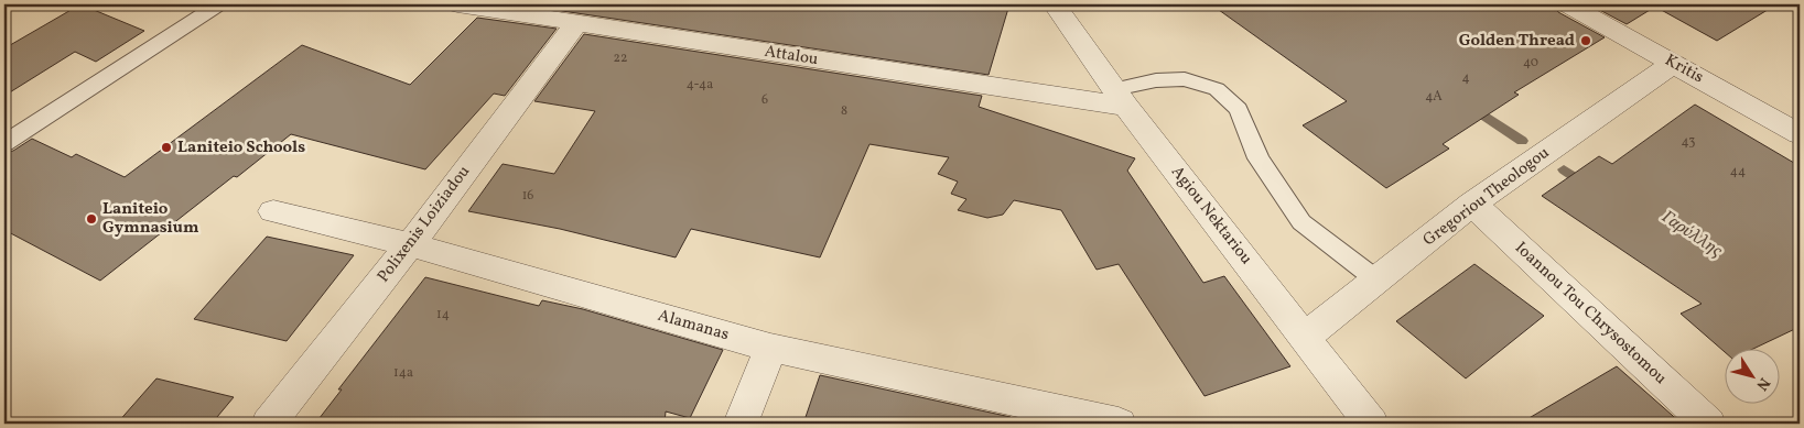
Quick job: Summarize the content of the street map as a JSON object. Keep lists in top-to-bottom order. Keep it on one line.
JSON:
{"streets":{"street":["Attalou","Kritis","Gregoriou Theologou","Agiou Nektariou","Polixenis Loiziadou","Ioannou Tou Chrysostomou","Alamanas"]},"crossings":[["Attalou","Agiou Nektariou"],["Attalou","Polixenis Loiziadou"],["Kritis","Gregoriou Theologou"],["Gregoriou Theologou","Agiou Nektariou"],["Gregoriou Theologou","Ioannou Tou Chrysostomou"],["Polixenis Loiziadou","Alamanas"]],"water":["Γαρύλλης"],"places":["Golden Thread","Laniteio Schools","Laniteio Gymnasium"],"house_numbers":["22","40","4","4-4a","4A","6","8","43","44","16","14","14a"],"north":"bottom right"}
